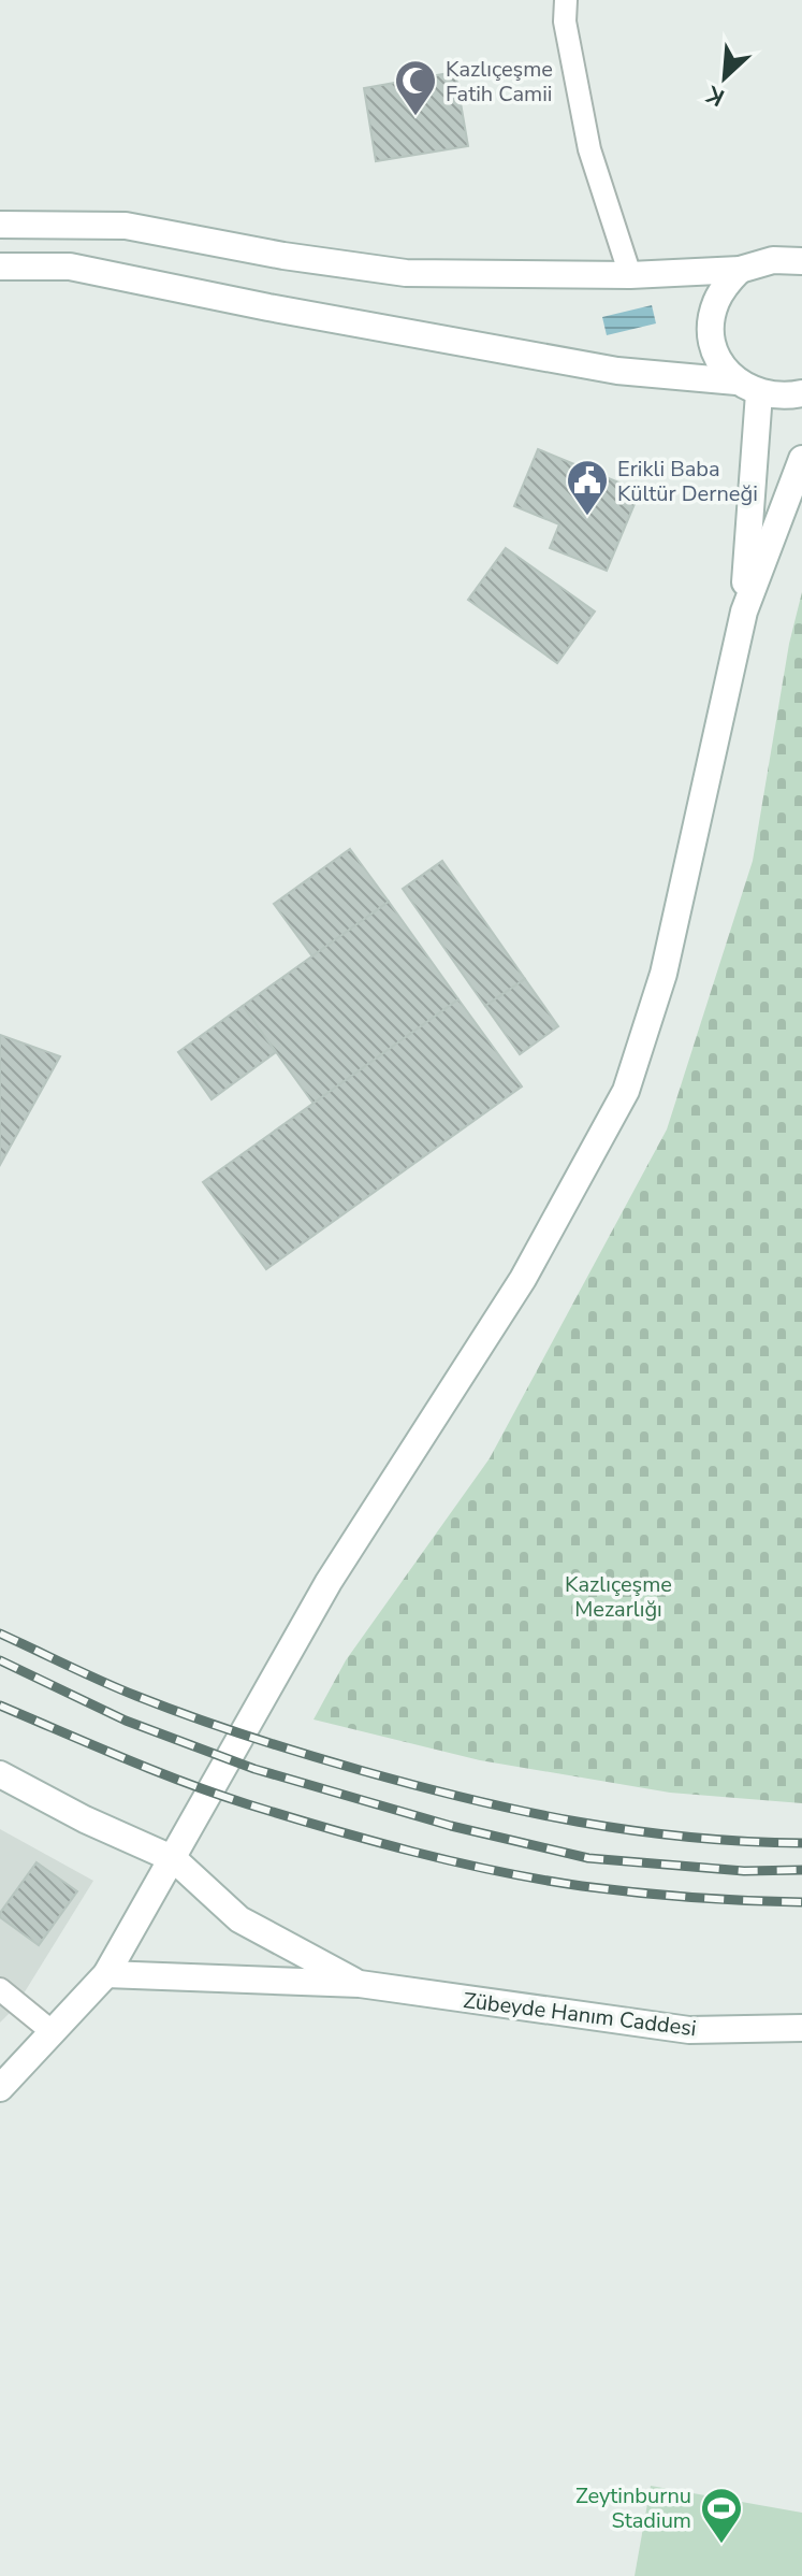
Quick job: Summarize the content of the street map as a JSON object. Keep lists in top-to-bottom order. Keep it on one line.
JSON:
{"streets":{"street":["Zübeyde Hanım Caddesi"]},"parks":["Kazlıçeşme Mezarlığı"],"places":{"mosque":["Kazlıçeşme Fatih Camii"],"public building":["Erikli Baba Kültür Derneği"],"sports":["Zeytinburnu Stadium"]},"north":"bottom left"}
